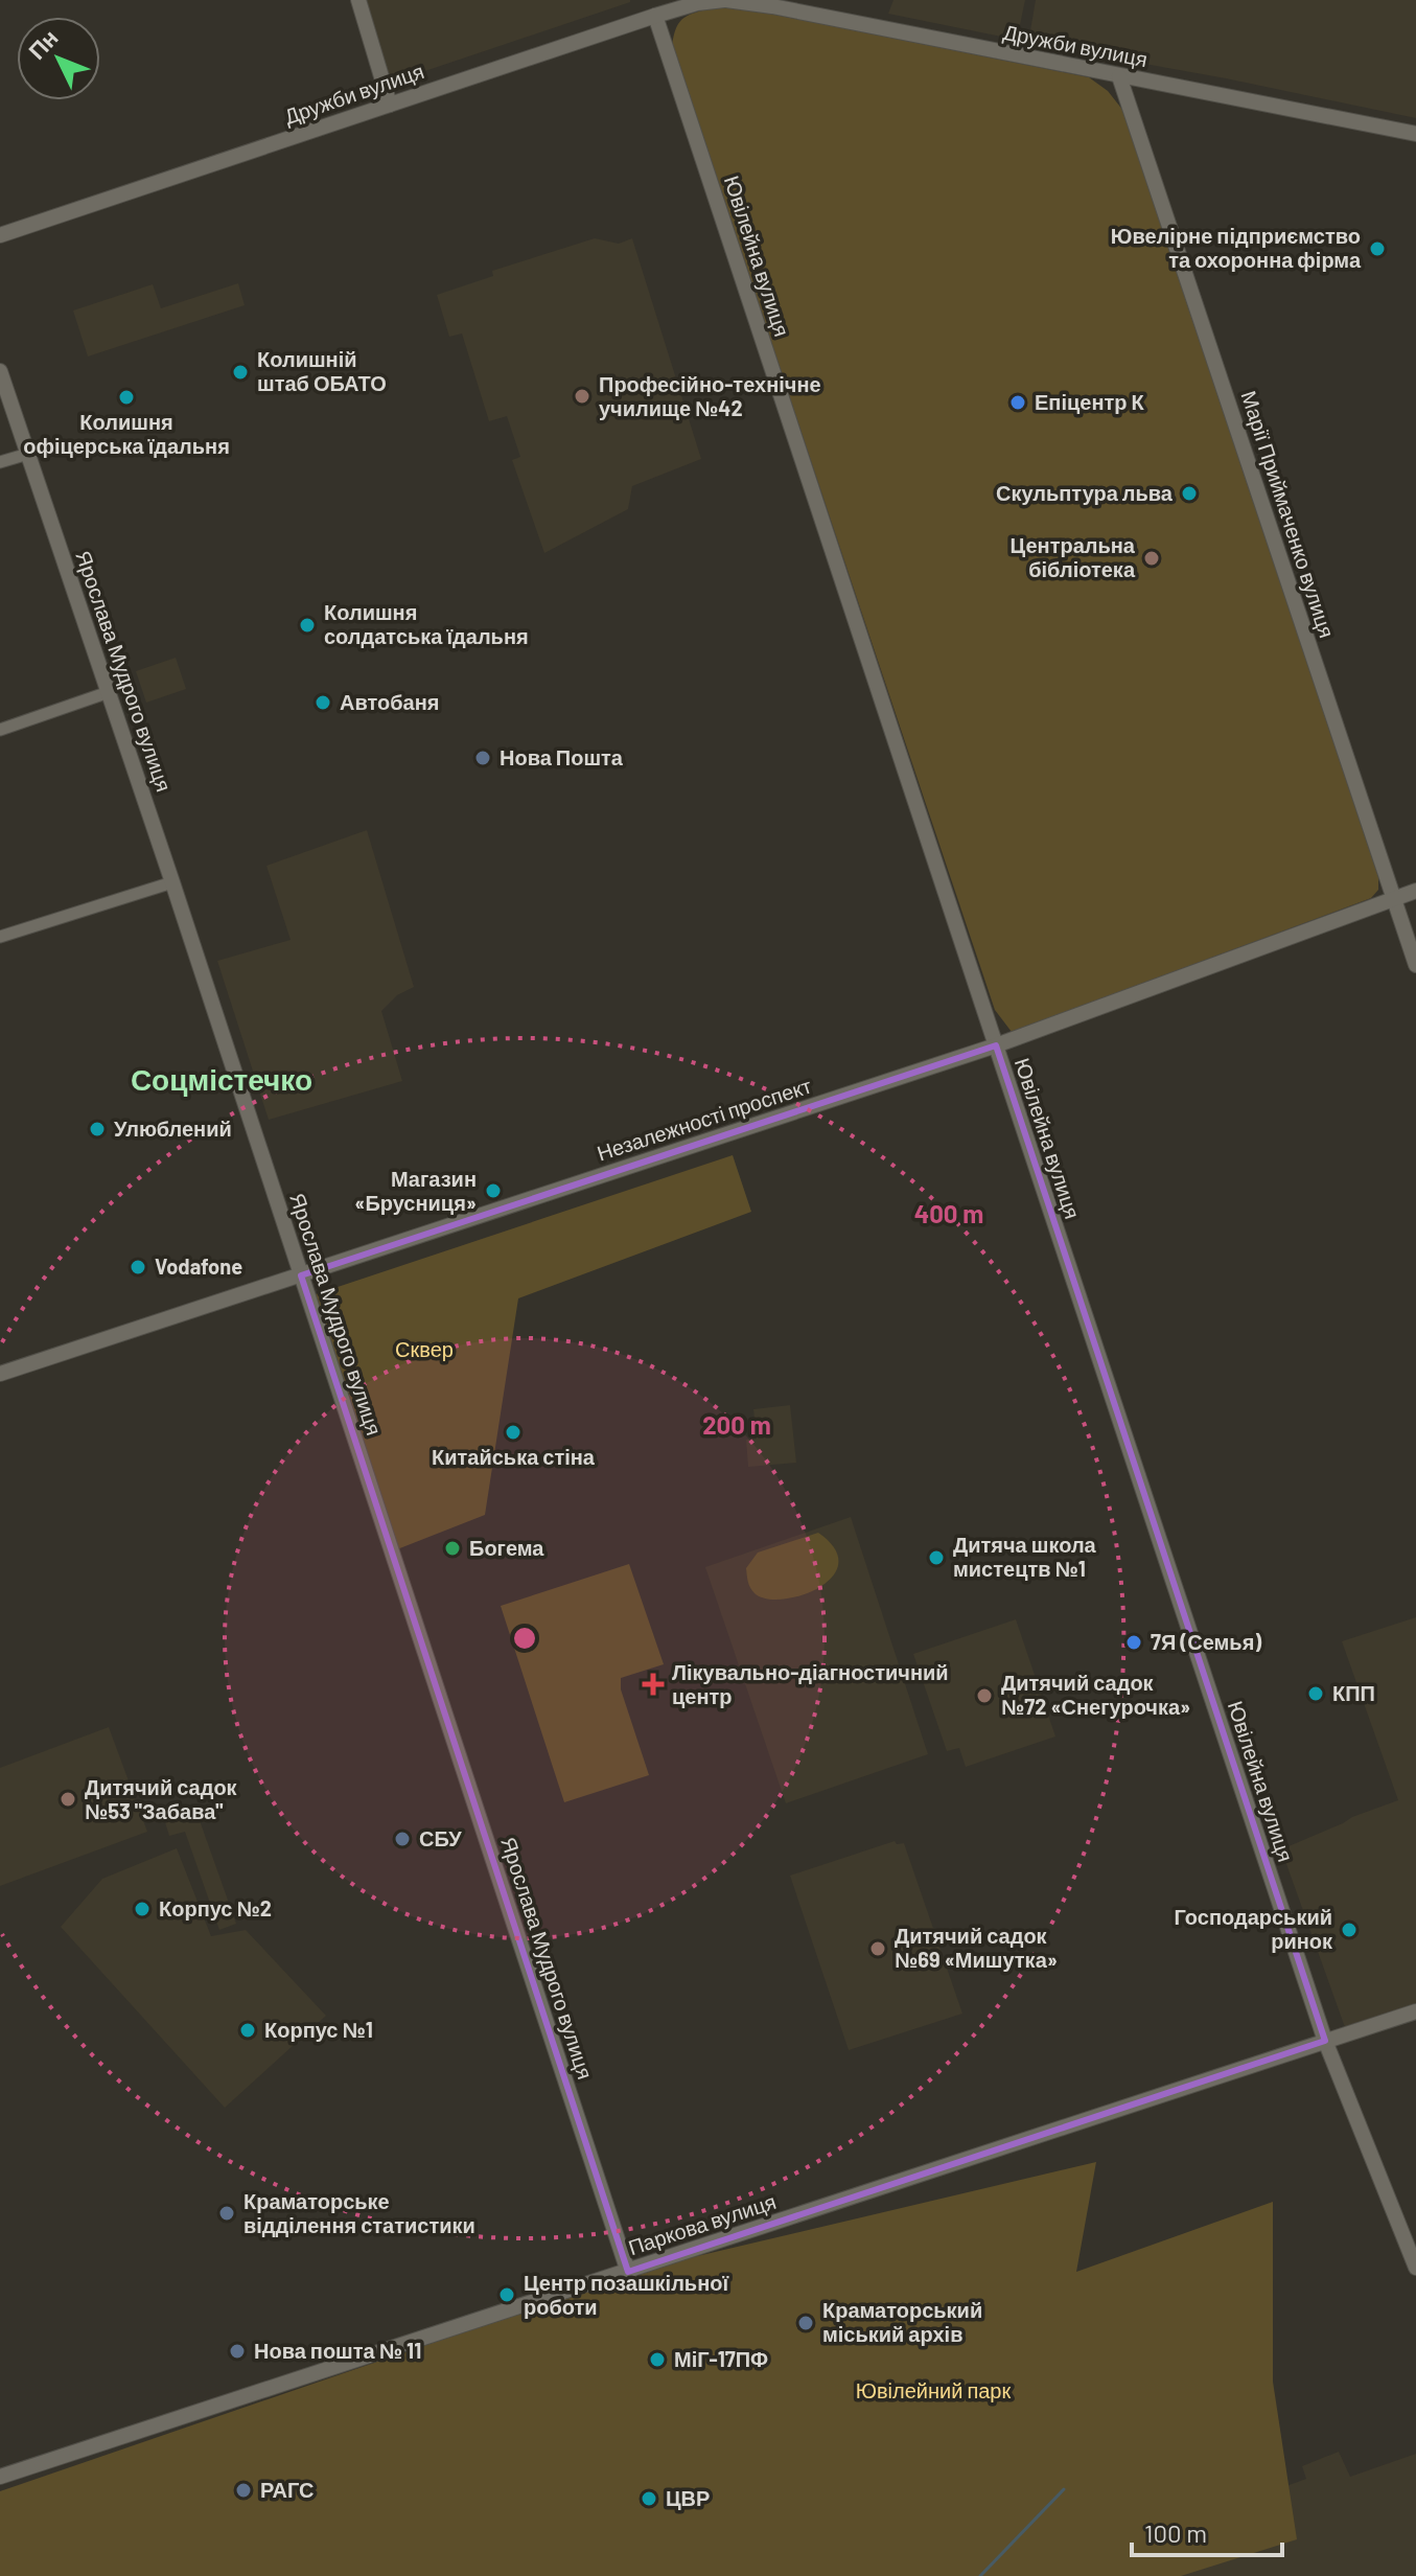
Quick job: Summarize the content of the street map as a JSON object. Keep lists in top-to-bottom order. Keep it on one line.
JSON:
{"streets":{"street":["Дружби вулиця","Ювілейна вулиця","Марії Приймаченко вулиця","Ярослава Мудрого вулиця","Незалежності проспект","Паркова вулиця"]},"crossings":[["Дружби вулиця","Ювілейна вулиця"],["Дружби вулиця","Марії Приймаченко вулиця"],["Ювілейна вулиця","Незалежності проспект"],["Ювілейна вулиця","Паркова вулиця"],["Марії Приймаченко вулиця","Незалежності проспект"],["Ярослава Мудрого вулиця","Незалежності проспект"],["Ярослава Мудрого вулиця","Паркова вулиця"]],"districts":["Соцмістечко"],"parks":["Сквер","Ювілейний парк"],"places":{"other":["Ювелірне підприємство та охоронна фірма","Колишній штаб ОБАТО","Професійно-технічне училище №42","Колишня офіцерська їдальня","Епіцентр К","Скульптура льва","Центральна бібліотека","Колишня солдатська їдальня","Автобаня","Нова Пошта","Улюблений","Магазин «Брусниця»","Vodafone","Китайська стіна","Богема","Дитяча школа мистецтв №1","7Я (Семья)","КПП","Дитячий садок №72 «Снегурочка»","Дитячий садок №53 \"Забава\"","СБУ","Корпус №2","Господарський ринок","Дитячий садок №69 «Мишутка»","Корпус №1","Краматорське відділення статистики","Центр позашкільної роботи","Краматорський міський архів","Нова пошта № 11","МіГ-17ПФ","РАГС","ЦВР"],"health":["Лікувально-діагностичний центр"]},"scale_bar":"100 m","north":"top left","rings":["400 m","200 m"]}
